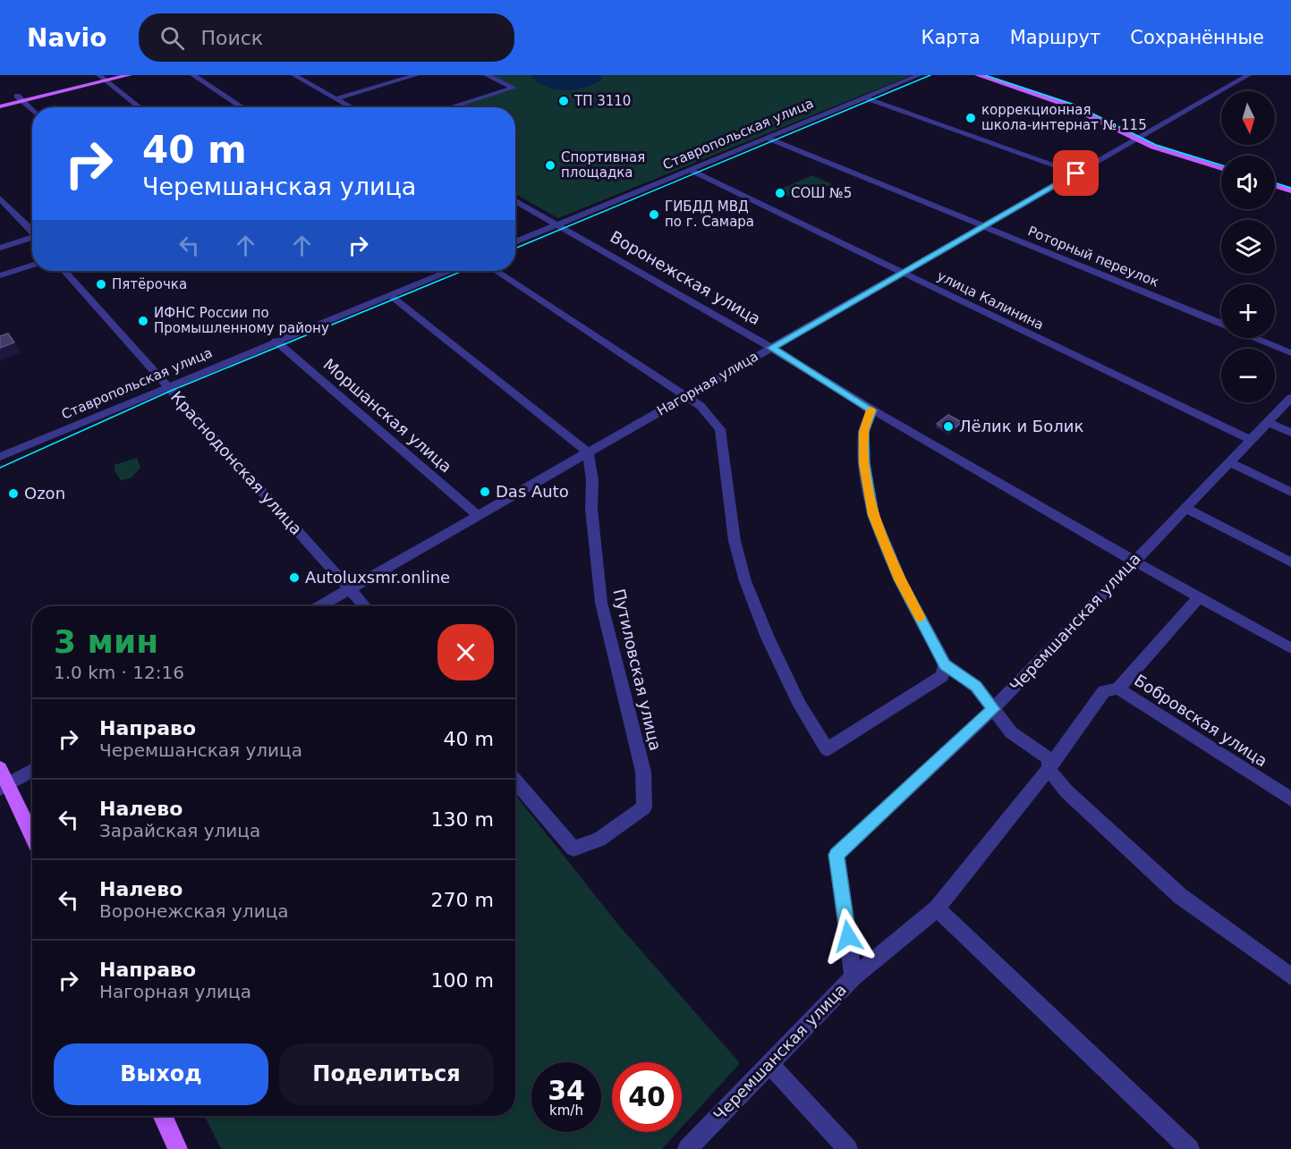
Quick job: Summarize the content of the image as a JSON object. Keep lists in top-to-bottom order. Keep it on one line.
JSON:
{"streets":{"street":["Ставропольская улица","Роторный переулок","Воронежская улица","улица Калинина","Нагорная улица","Моршанская улица","Краснодонская улица","Черемшанская улица","Путиловская улица","Бобровская улица"]},"crossings":[["Ставропольская улица","Роторный переулок"],["Ставропольская улица","Воронежская улица"],["Ставропольская улица","улица Калинина"],["Ставропольская улица","Моршанская улица"],["Ставропольская улица","Краснодонская улица"],["Роторный переулок","Нагорная улица"],["Воронежская улица","Нагорная улица"],["Воронежская улица","Черемшанская улица"],["улица Калинина","Нагорная улица"],["улица Калинина","Черемшанская улица"],["Нагорная улица","Моршанская улица"],["Нагорная улица","Краснодонская улица"],["Нагорная улица","Путиловская улица"]],"places":["ТП 3110","коррекционная школа-интернат № 115","Спортивная площадка","СОШ №5","ГИБДД МВД по г. Самара","Пятёрочка","ИФНС России по Промышленному району","Лёлик и Болик","Das Auto","Ozon","Autoluxsmr.online"],"north":"bottom","page":{"header":"Navio","search":"Поиск","nav":["Карта","Маршрут","Сохранённые"],"map_buttons":["+","−"],"turn":["40 m","Черемшанская улица"],"heading":["3 мин","1.0 km · 12:16"],"list":[{"name":"Направо","note":"Черемшанская улица","value":"40 m"},{"name":"Налево","note":"Зарайская улица","value":"130 m"},{"name":"Налево","note":"Воронежская улица","value":"270 m"},{"name":"Направо","note":"Нагорная улица","value":"100 m"}],"buttons":["Выход","Поделиться"],"speed":"34 km/h","limit":"40"}}
